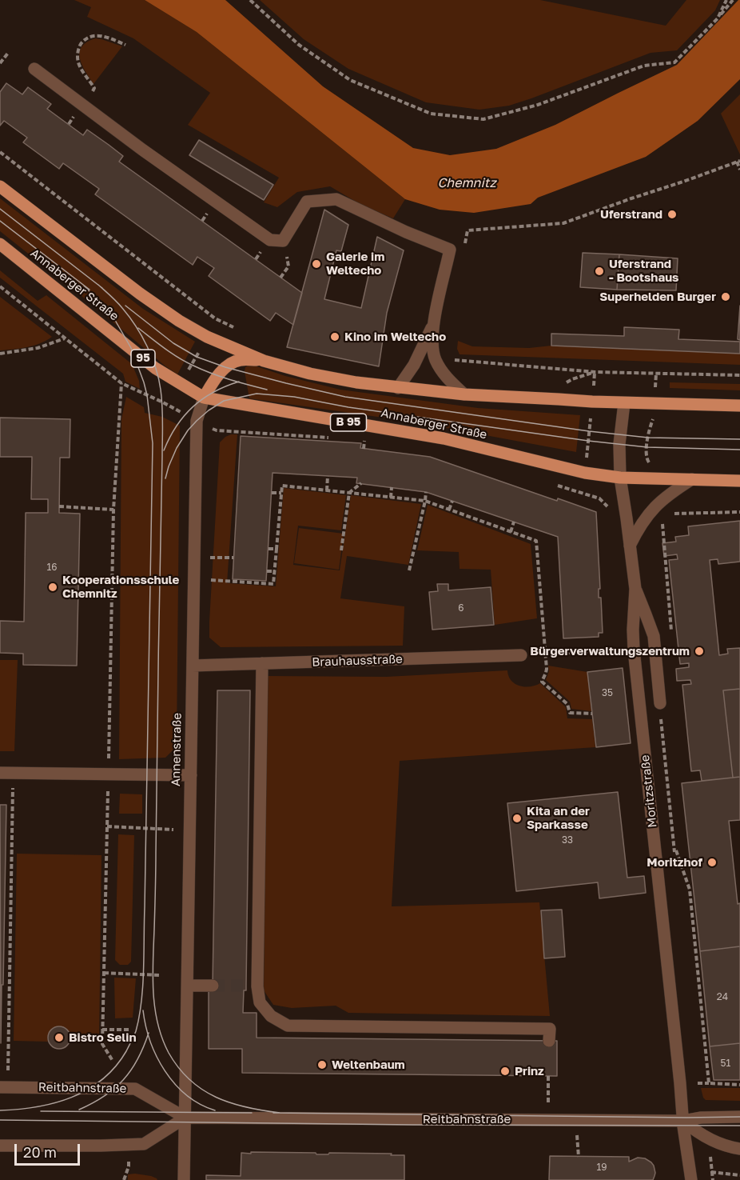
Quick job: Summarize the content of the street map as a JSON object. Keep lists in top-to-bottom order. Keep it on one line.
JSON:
{"streets":{"main road":["Annaberger Straße","95","B 95","Annenstraße"],"street":["Brauhausstraße","Moritzstraße","Reitbahnstraße"]},"crossings":[["Annaberger Straße","Annenstraße"],["Annaberger Straße","Moritzstraße"],["Brauhausstraße","Annenstraße"],["Annenstraße","Reitbahnstraße"],["Moritzstraße","Reitbahnstraße"]],"water":["Chemnitz"],"places":["Uferstrand","Galerie im Weltecho","Uferstrand - Bootshaus","Superhelden Burger","Kino im Weltecho","Kooperationsschule Chemnitz","Bürgerverwaltungszentrum","Kita an der Sparkasse","Moritzhof","Bistro Selin","Weltenbaum","Prinz"],"house_numbers":["16","6","35","33","24","51","19"],"scale_bar":"20 m"}
